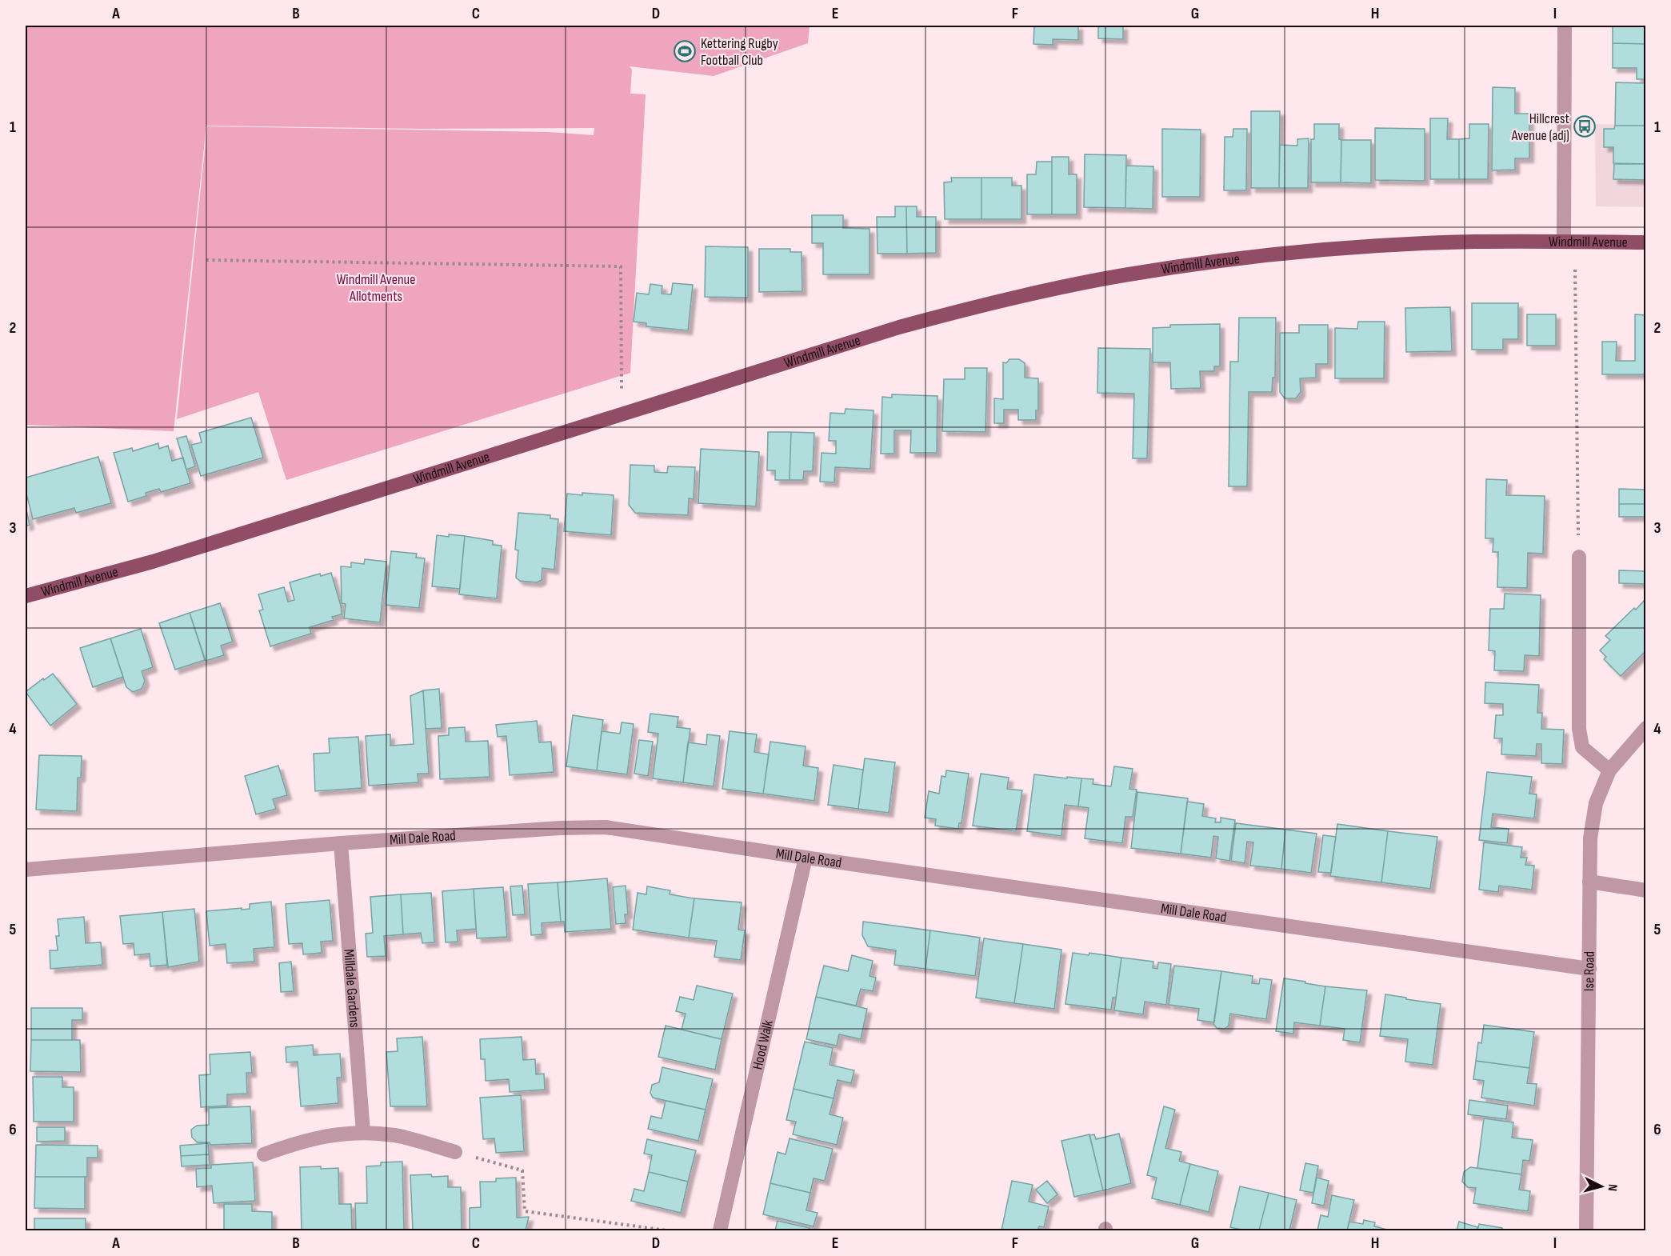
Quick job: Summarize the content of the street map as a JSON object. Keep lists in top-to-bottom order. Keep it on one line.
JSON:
{"streets":{"main road":["Windmill Avenue"],"street":["Mill Dale Road","Ise Road","Milldale Gardens","Hood Walk"]},"crossings":[["Mill Dale Road","Ise Road"],["Mill Dale Road","Milldale Gardens"],["Mill Dale Road","Hood Walk"]],"parks":["Windmill Avenue Allotments"],"places":{"sports":["Kettering Rugby Football Club"],"bus stop":["Hillcrest Avenue (adj)"]},"north":"right","grid":{"columns":["A","B","C","D","E","F","G","H","I"],"rows":["1","2","3","4","5","6"]}}
